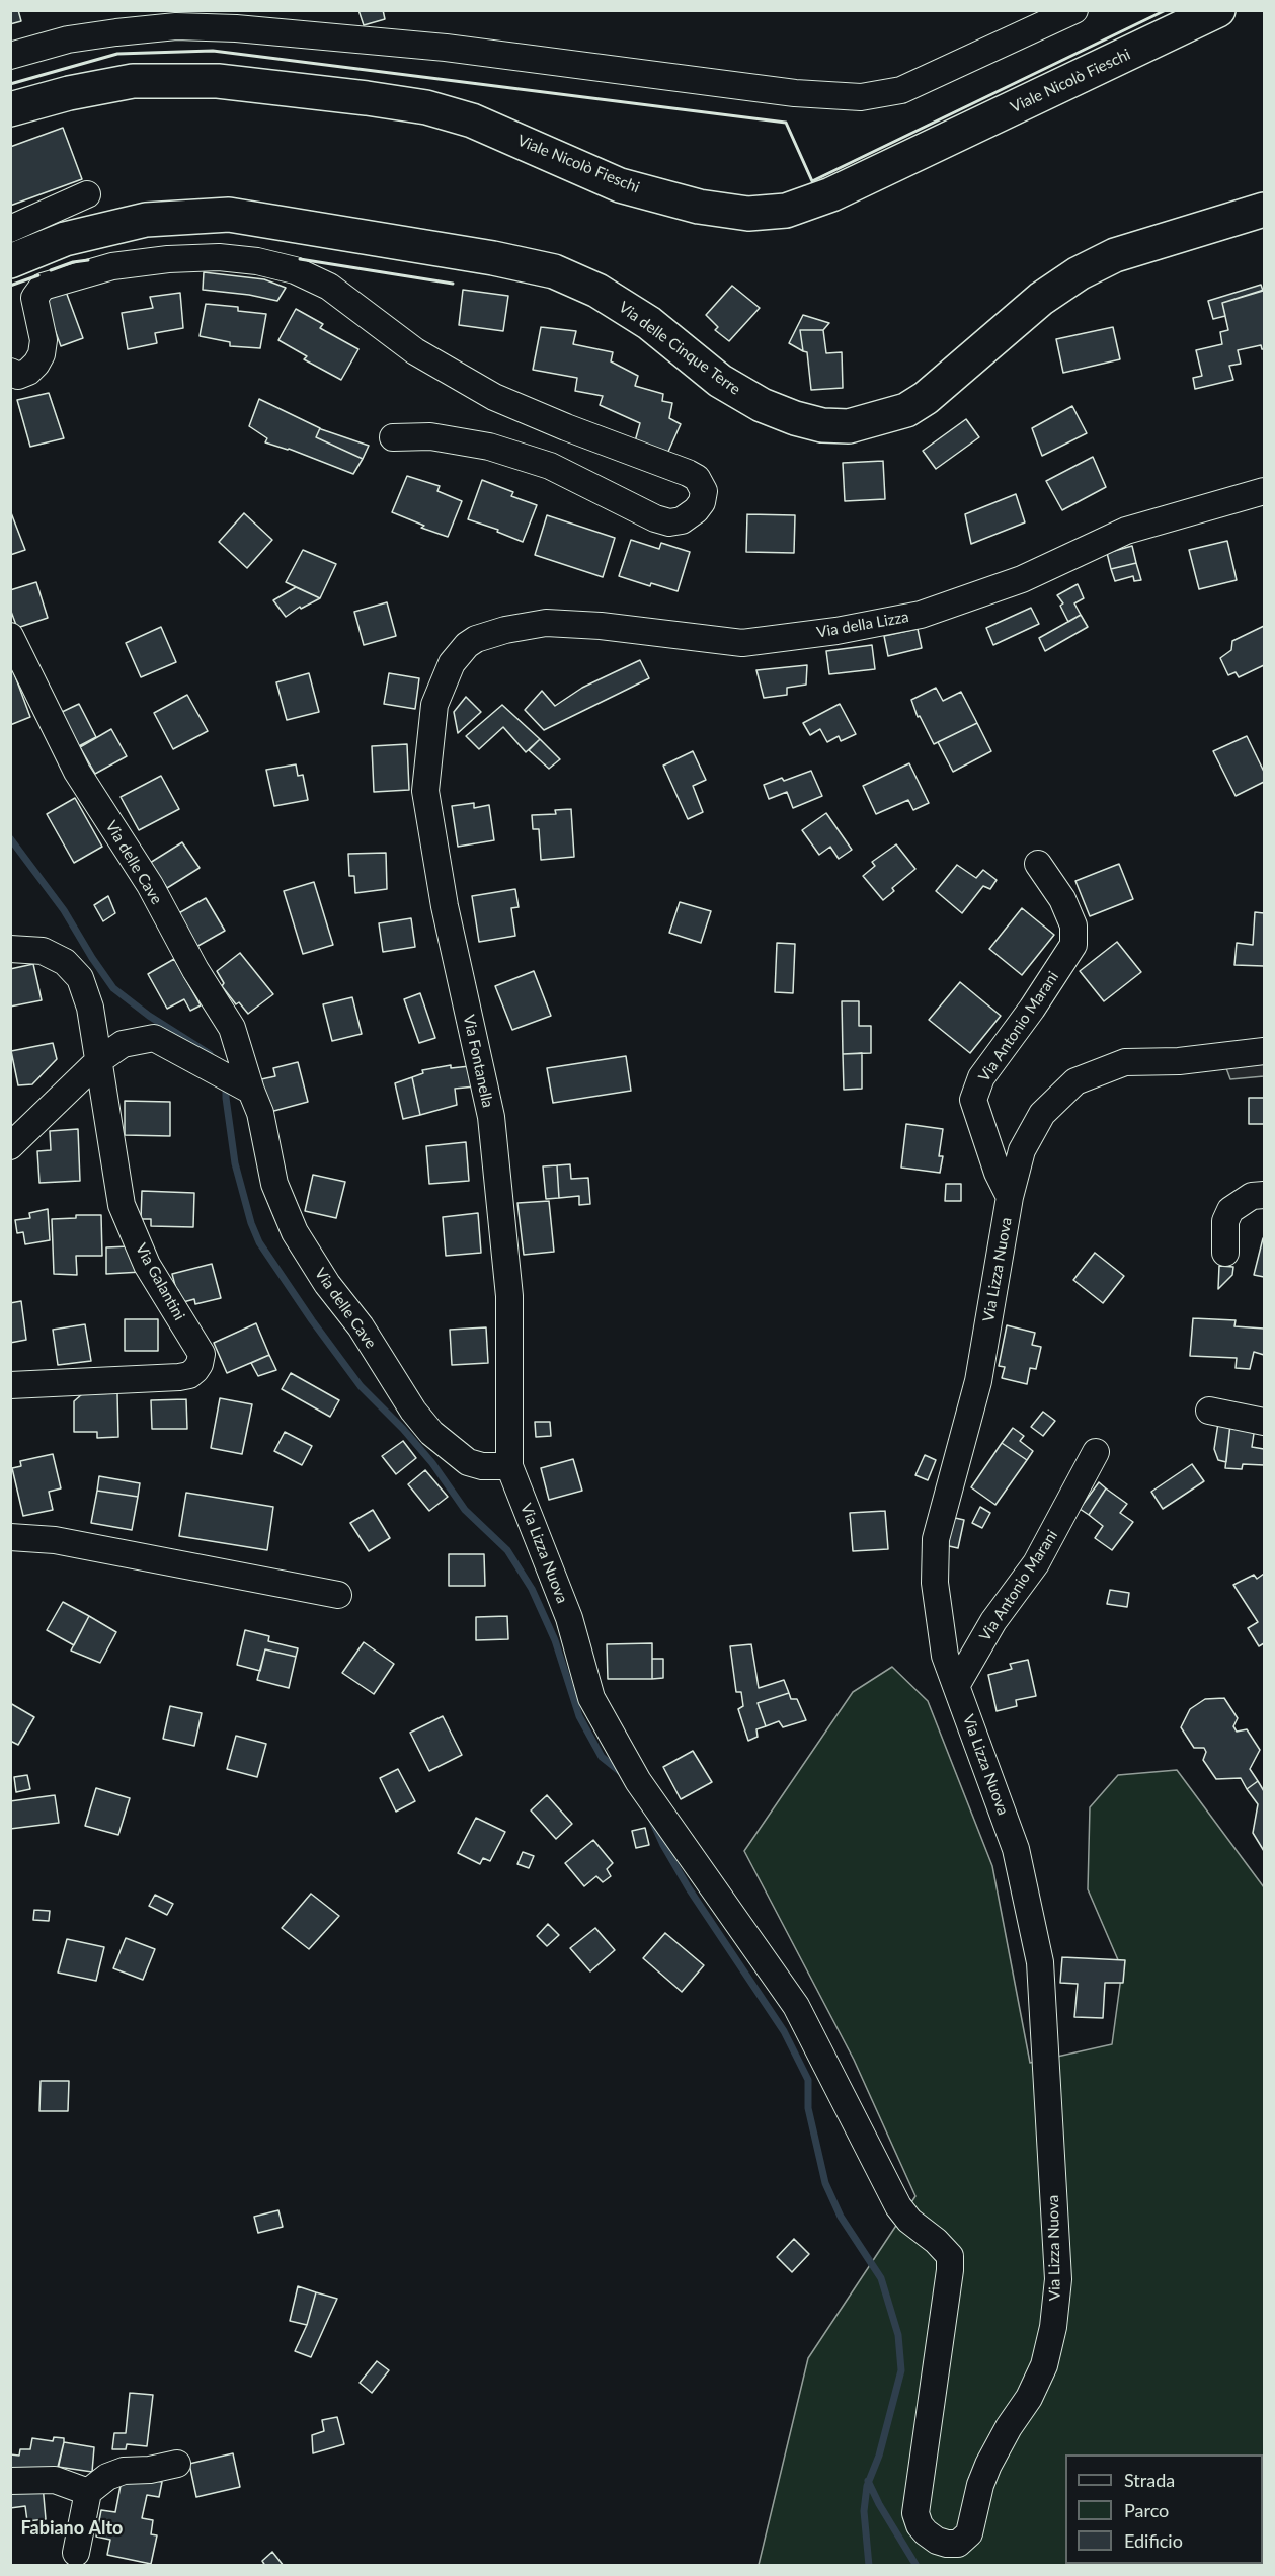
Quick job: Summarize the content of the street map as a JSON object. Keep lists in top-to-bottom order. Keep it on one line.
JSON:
{"streets":{"main road":["Viale Nicolò Fieschi","Via delle Cinque Terre"],"street":["Via della Lizza","Via delle Cave","Via Antonio Marani","Via Fontanella","Via Lizza Nuova","Via Galantini"]},"crossings":[["Via della Lizza","Via Fontanella"],["Via delle Cave","Via Fontanella"],["Via delle Cave","Via Lizza Nuova"],["Via Antonio Marani","Via Lizza Nuova"],["Via Fontanella","Via Lizza Nuova"]],"districts":["Fabiano Alto"],"legend":["Strada","Parco","Edificio"]}
